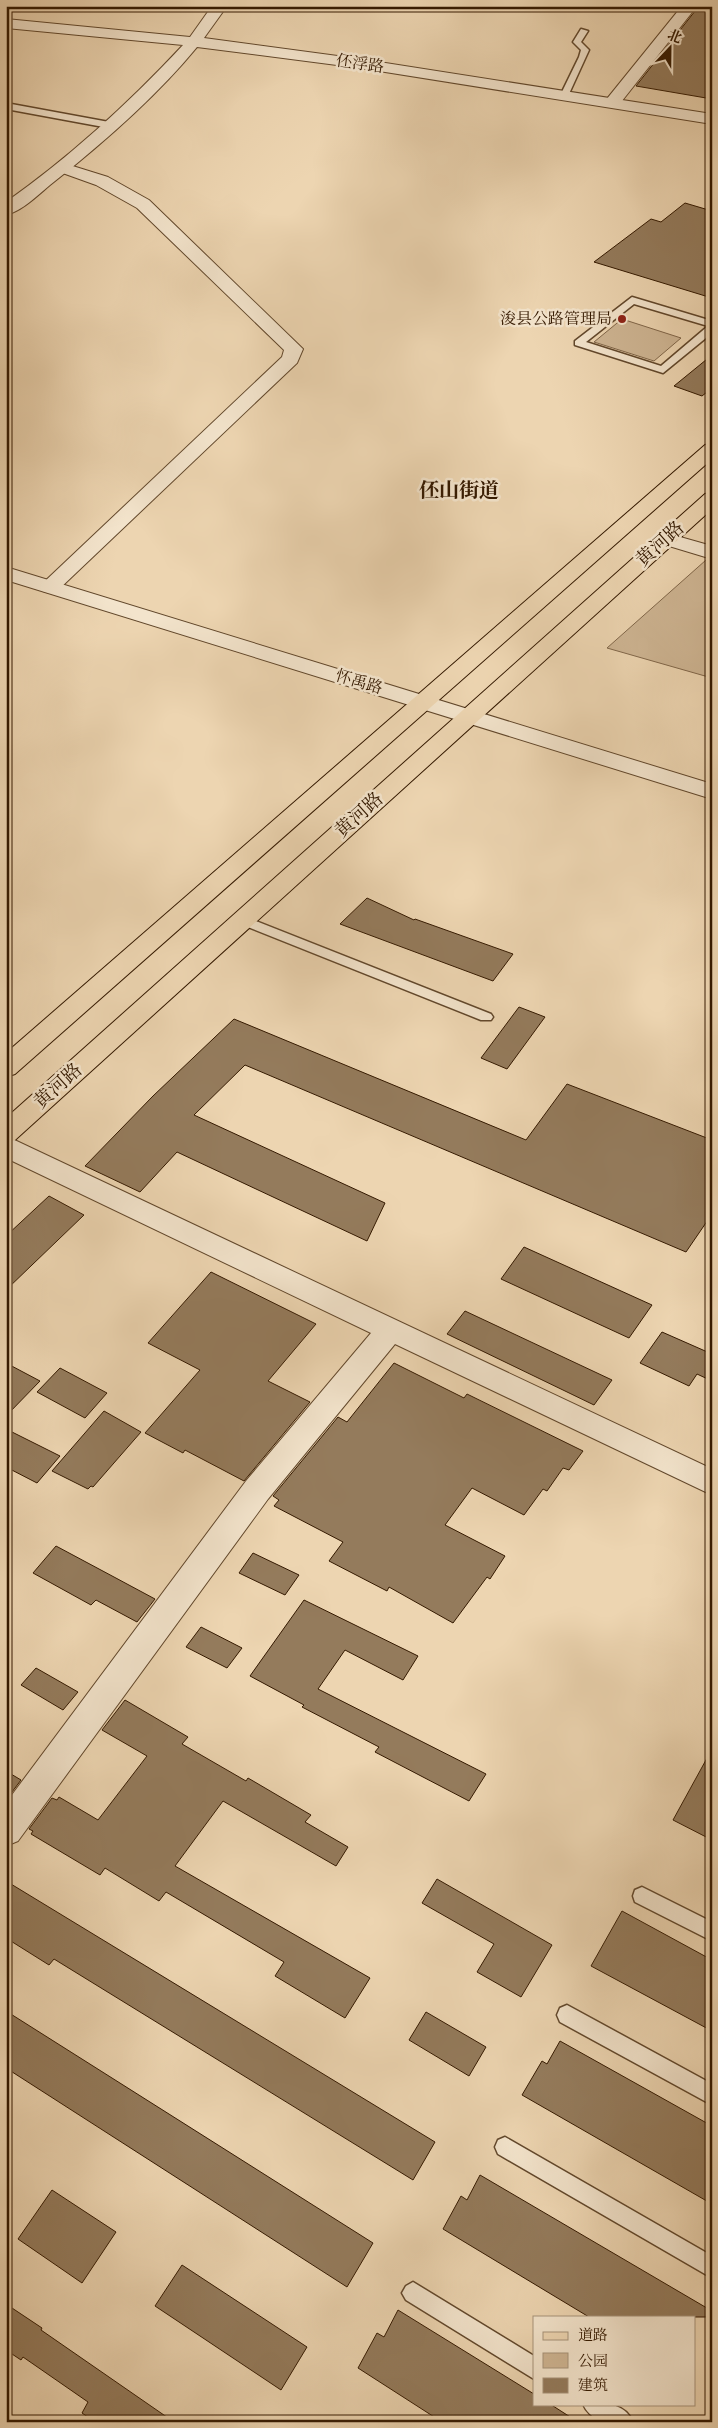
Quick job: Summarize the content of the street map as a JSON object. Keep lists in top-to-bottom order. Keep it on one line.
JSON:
{"streets":{"main road":["黄河路"],"street":["伾浮路","怀禹路"]},"crossings":[["黄河路","怀禹路"]],"districts":["伾山街道"],"places":["浚县公路管理局"],"legend":["道路","公园","建筑"],"north":"top"}
